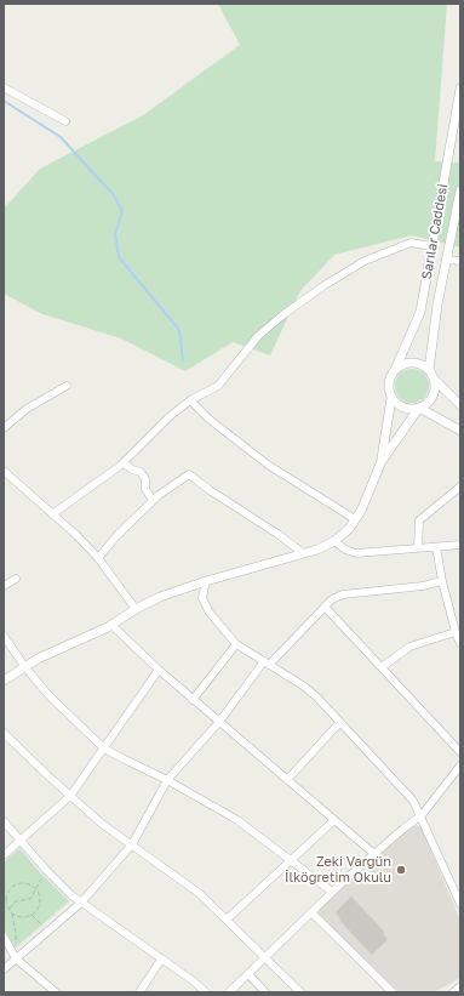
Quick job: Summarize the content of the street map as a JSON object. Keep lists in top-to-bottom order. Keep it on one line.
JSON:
{"streets":{"street":["Sarılar Caddesi"]},"places":["Zeki Vargün İlköğretim Okulu"]}
